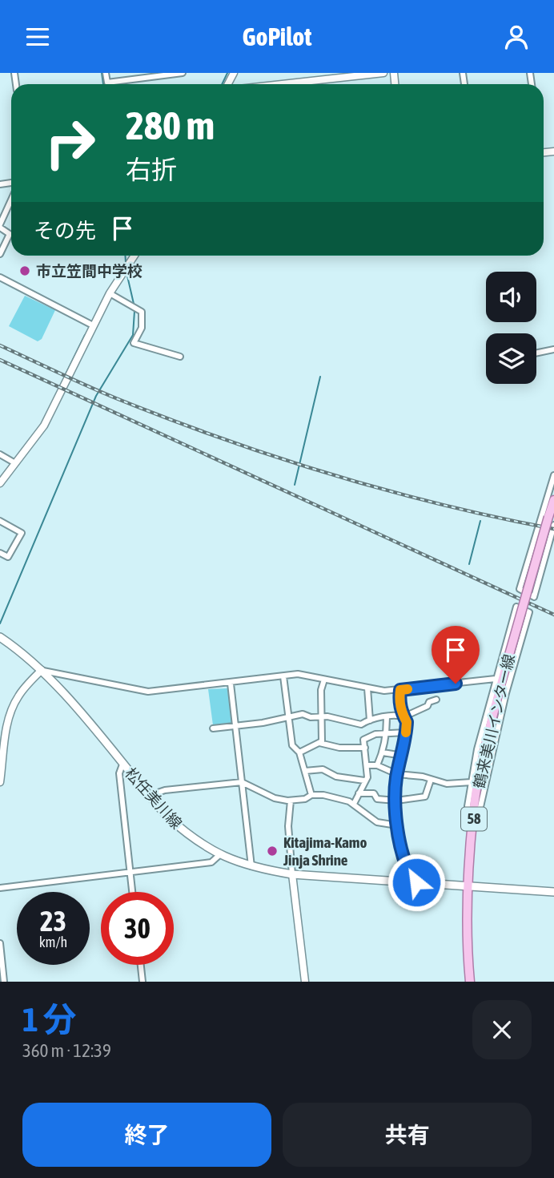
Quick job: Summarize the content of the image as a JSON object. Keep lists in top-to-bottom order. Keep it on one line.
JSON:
{"streets":{"main road":["鶴来美川インター線","松任美川線","58"]},"crossings":[["鶴来美川インター線","松任美川線"]],"places":["市立笠間中学校","Kitajima-Kamo Jinja Shrine"],"page":{"header":"GoPilot","turn":["280 m","右折"],"then":"その先","speed":"23 km/h","limit":"30","heading":["1 分","360 m · 12:39"],"buttons":["終了","共有"]}}
